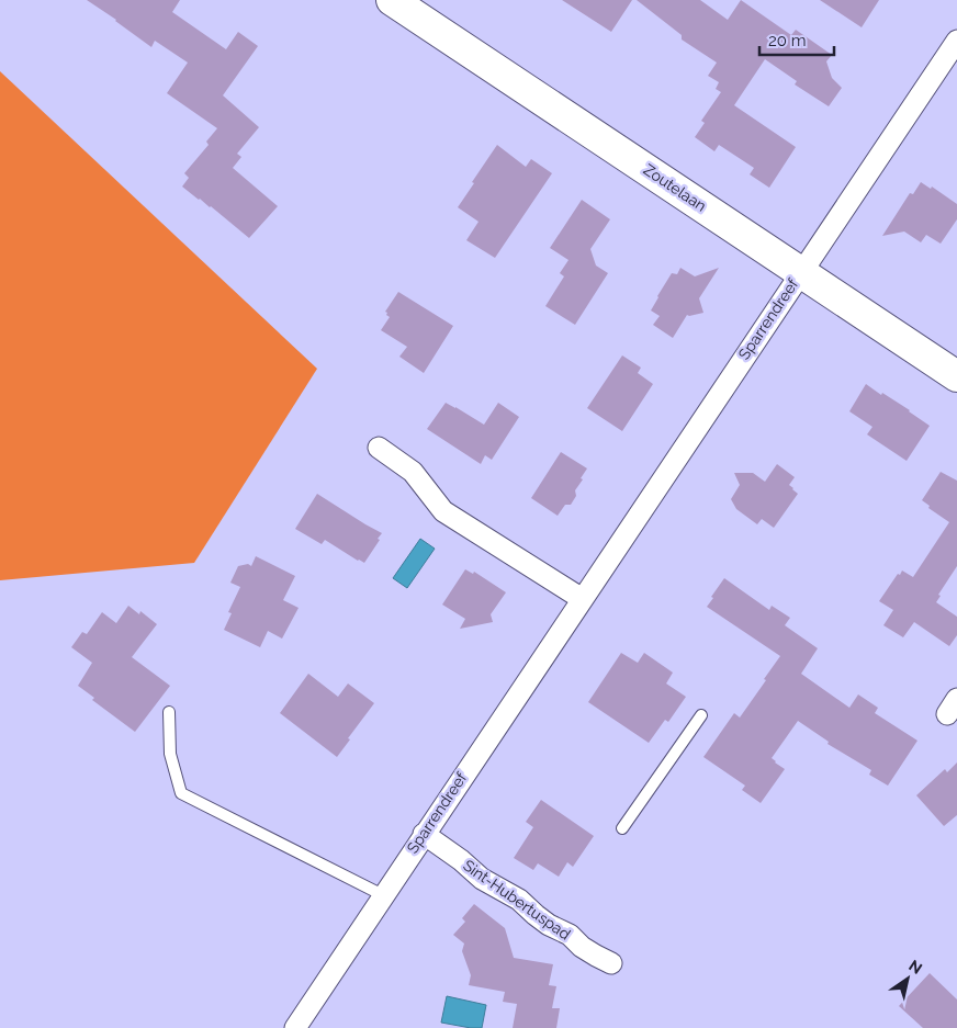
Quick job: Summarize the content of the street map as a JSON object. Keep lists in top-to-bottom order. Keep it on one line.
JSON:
{"streets":{"street":["Zoutelaan","Sparrendreef","Sint-Hubertuspad"]},"crossings":[["Zoutelaan","Sparrendreef"],["Sparrendreef","Sint-Hubertuspad"]],"scale_bar":"20 m","north":"top right"}
